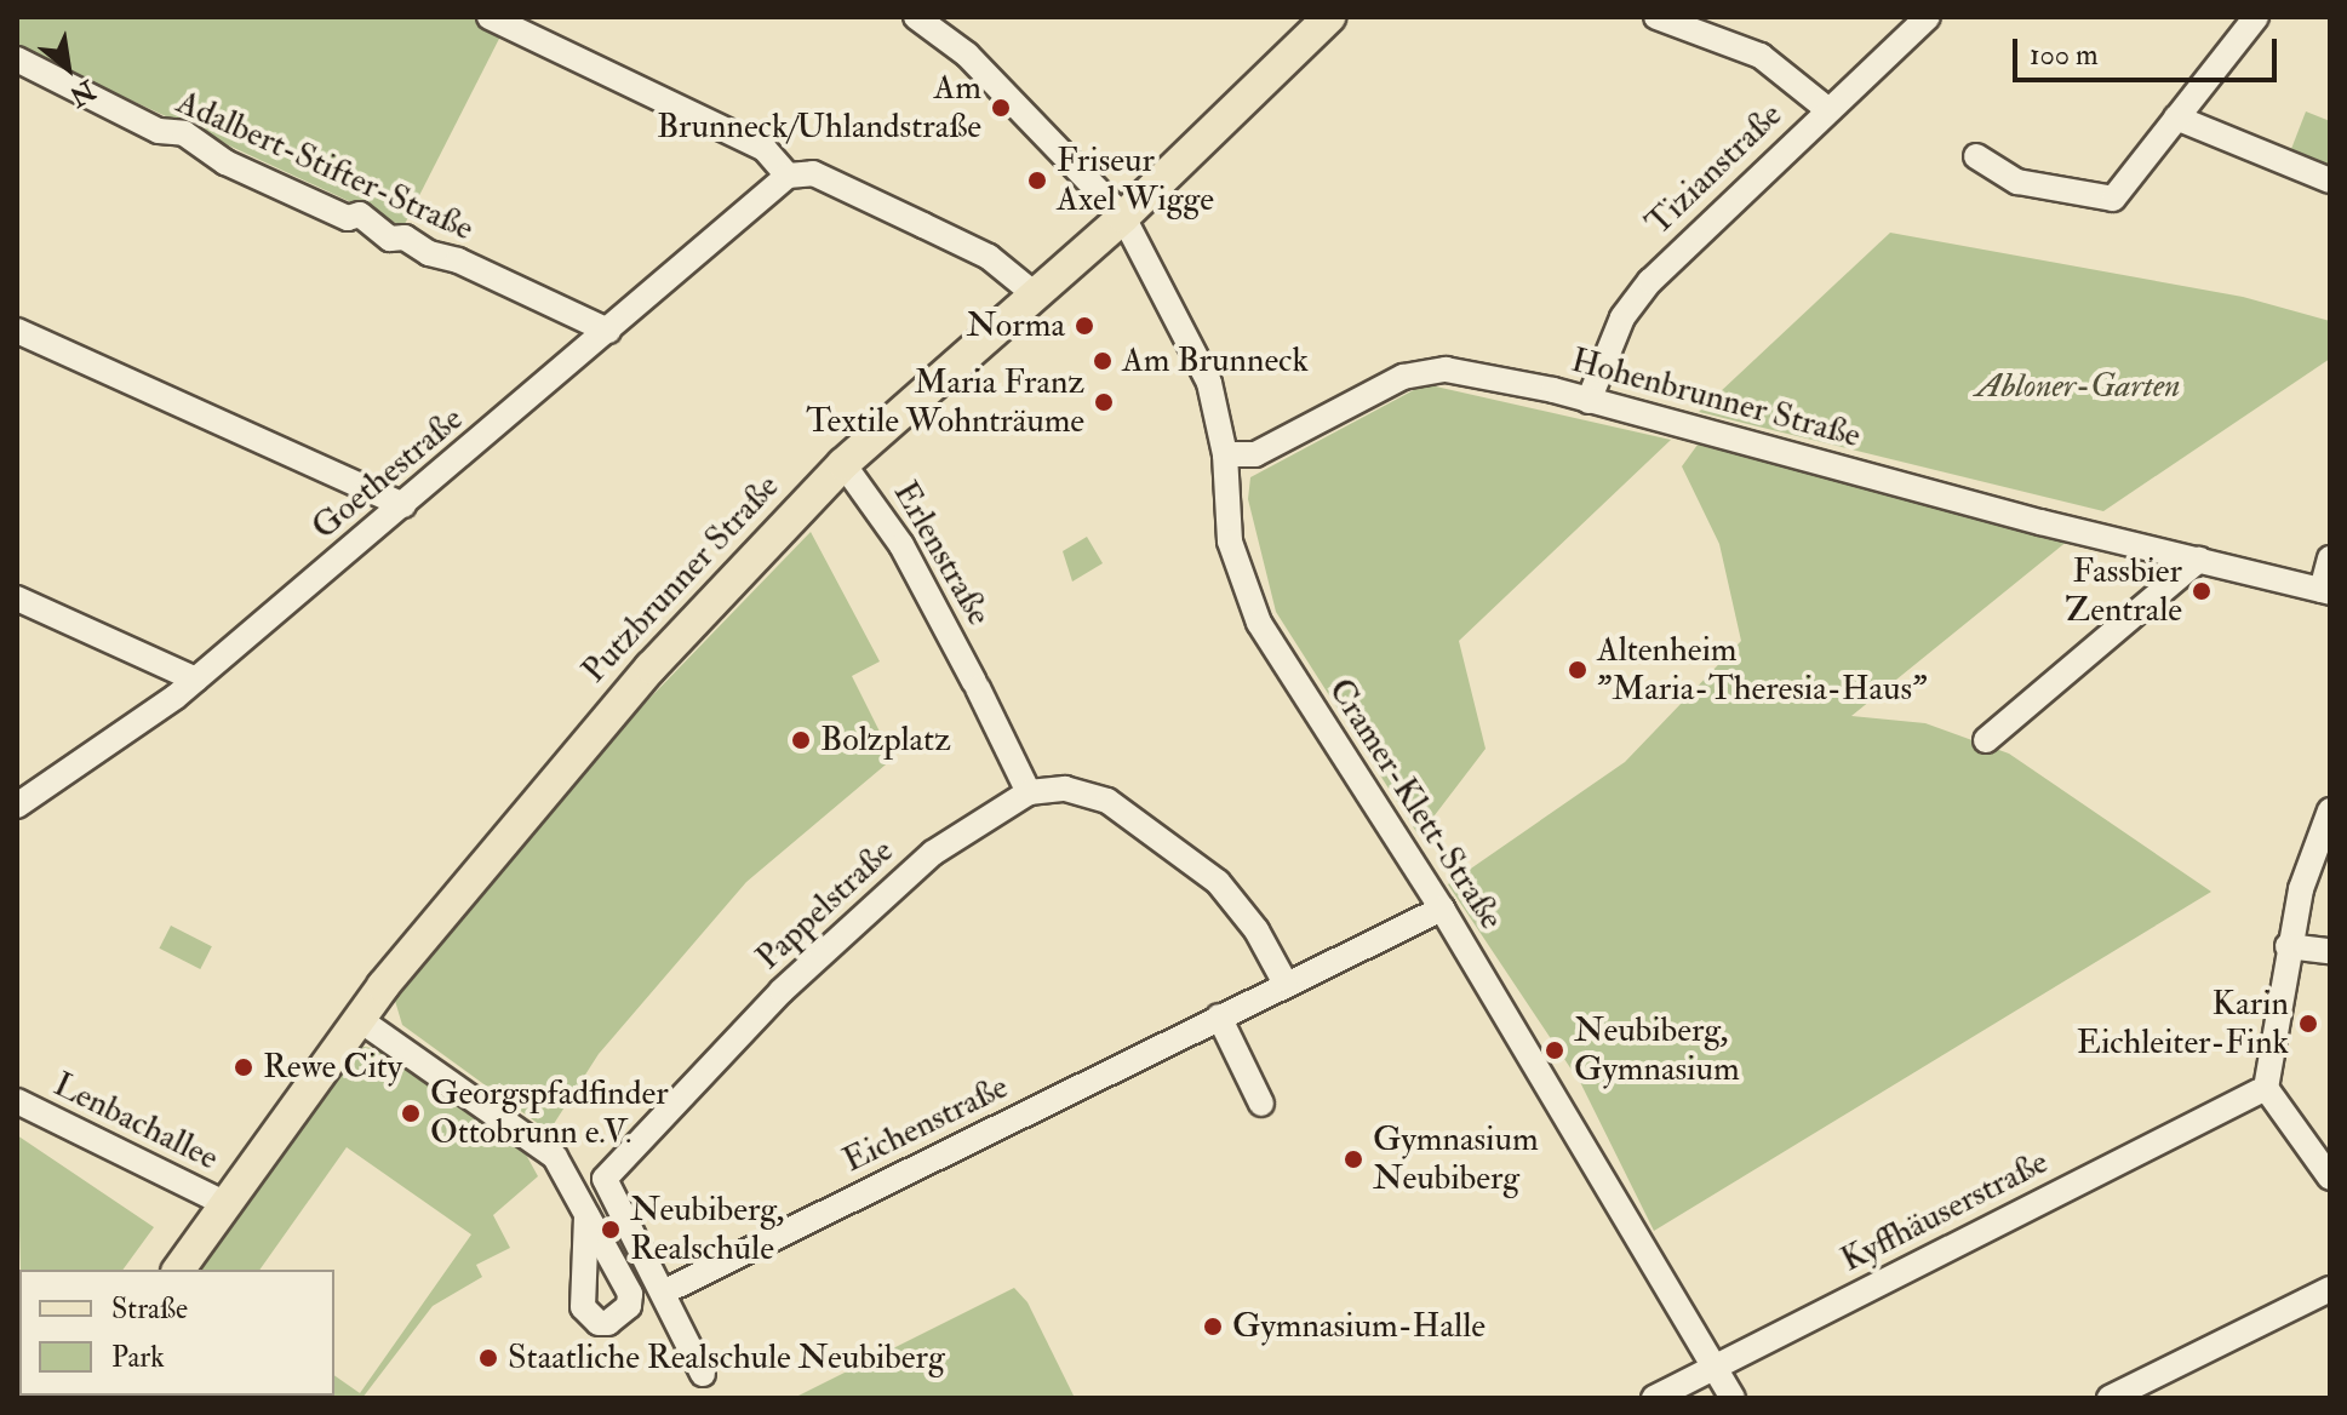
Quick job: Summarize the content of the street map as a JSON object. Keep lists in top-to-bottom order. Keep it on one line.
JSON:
{"streets":{"main road":["Putzbrunner Straße"],"street":["Adalbert-Stifter-Straße","Tizianstraße","Hohenbrunner Straße","Goethestraße","Erlenstraße","Cramer-Klett-Straße","Pappelstraße","Lenbachallee","Eichenstraße","Kyffhäuserstraße"]},"crossings":[["Adalbert-Stifter-Straße","Goethestraße"],["Tizianstraße","Hohenbrunner Straße"],["Hohenbrunner Straße","Cramer-Klett-Straße"],["Erlenstraße","Putzbrunner Straße"],["Erlenstraße","Pappelstraße"],["Putzbrunner Straße","Cramer-Klett-Straße"],["Putzbrunner Straße","Lenbachallee"],["Cramer-Klett-Straße","Eichenstraße"],["Cramer-Klett-Straße","Kyffhäuserstraße"],["Pappelstraße","Eichenstraße"]],"parks":["Abloner-Garten"],"places":["Am Brunneck/Uhlandstraße","Friseur Axel Wigge","Norma","Am Brunneck","Maria Franz Textile Wohnträume","Fassbier Zentrale","Altenheim \"Maria-Theresia-Haus\"","Bolzplatz","Karin Eichleiter-Fink","Neubiberg, Gymnasium","Rewe City","Georgspfadfinder Ottobrunn e.V.","Gymnasium Neubiberg","Neubiberg, Realschule","Gymnasium-Halle","Staatliche Realschule Neubiberg"],"legend":["Straße","Park"],"scale_bar":"100 m","north":"bottom right"}
